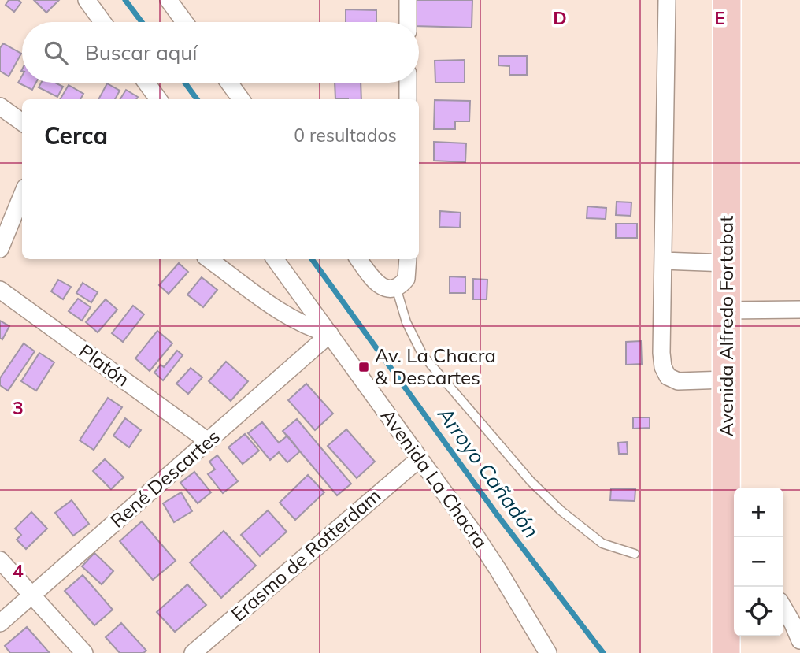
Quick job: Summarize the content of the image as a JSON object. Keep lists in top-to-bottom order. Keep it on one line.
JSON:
{"streets":{"highway":["Avenida Alfredo Fortabat"],"street":["Platón","René Descartes","Avenida La Chacra","Erasmo de Rotterdam"]},"crossings":[["Platón","René Descartes"],["René Descartes","Avenida La Chacra"],["Avenida La Chacra","Erasmo de Rotterdam"]],"water":["Arroyo Cañadón"],"places":{"transit":["Av. La Chacra & Descartes"]},"page":{"search":"Buscar aquí","heading":["Cerca","0 resultados"],"map_buttons":["+","−"]},"grid":{"columns":["D","E"],"rows":["3","4"]}}
